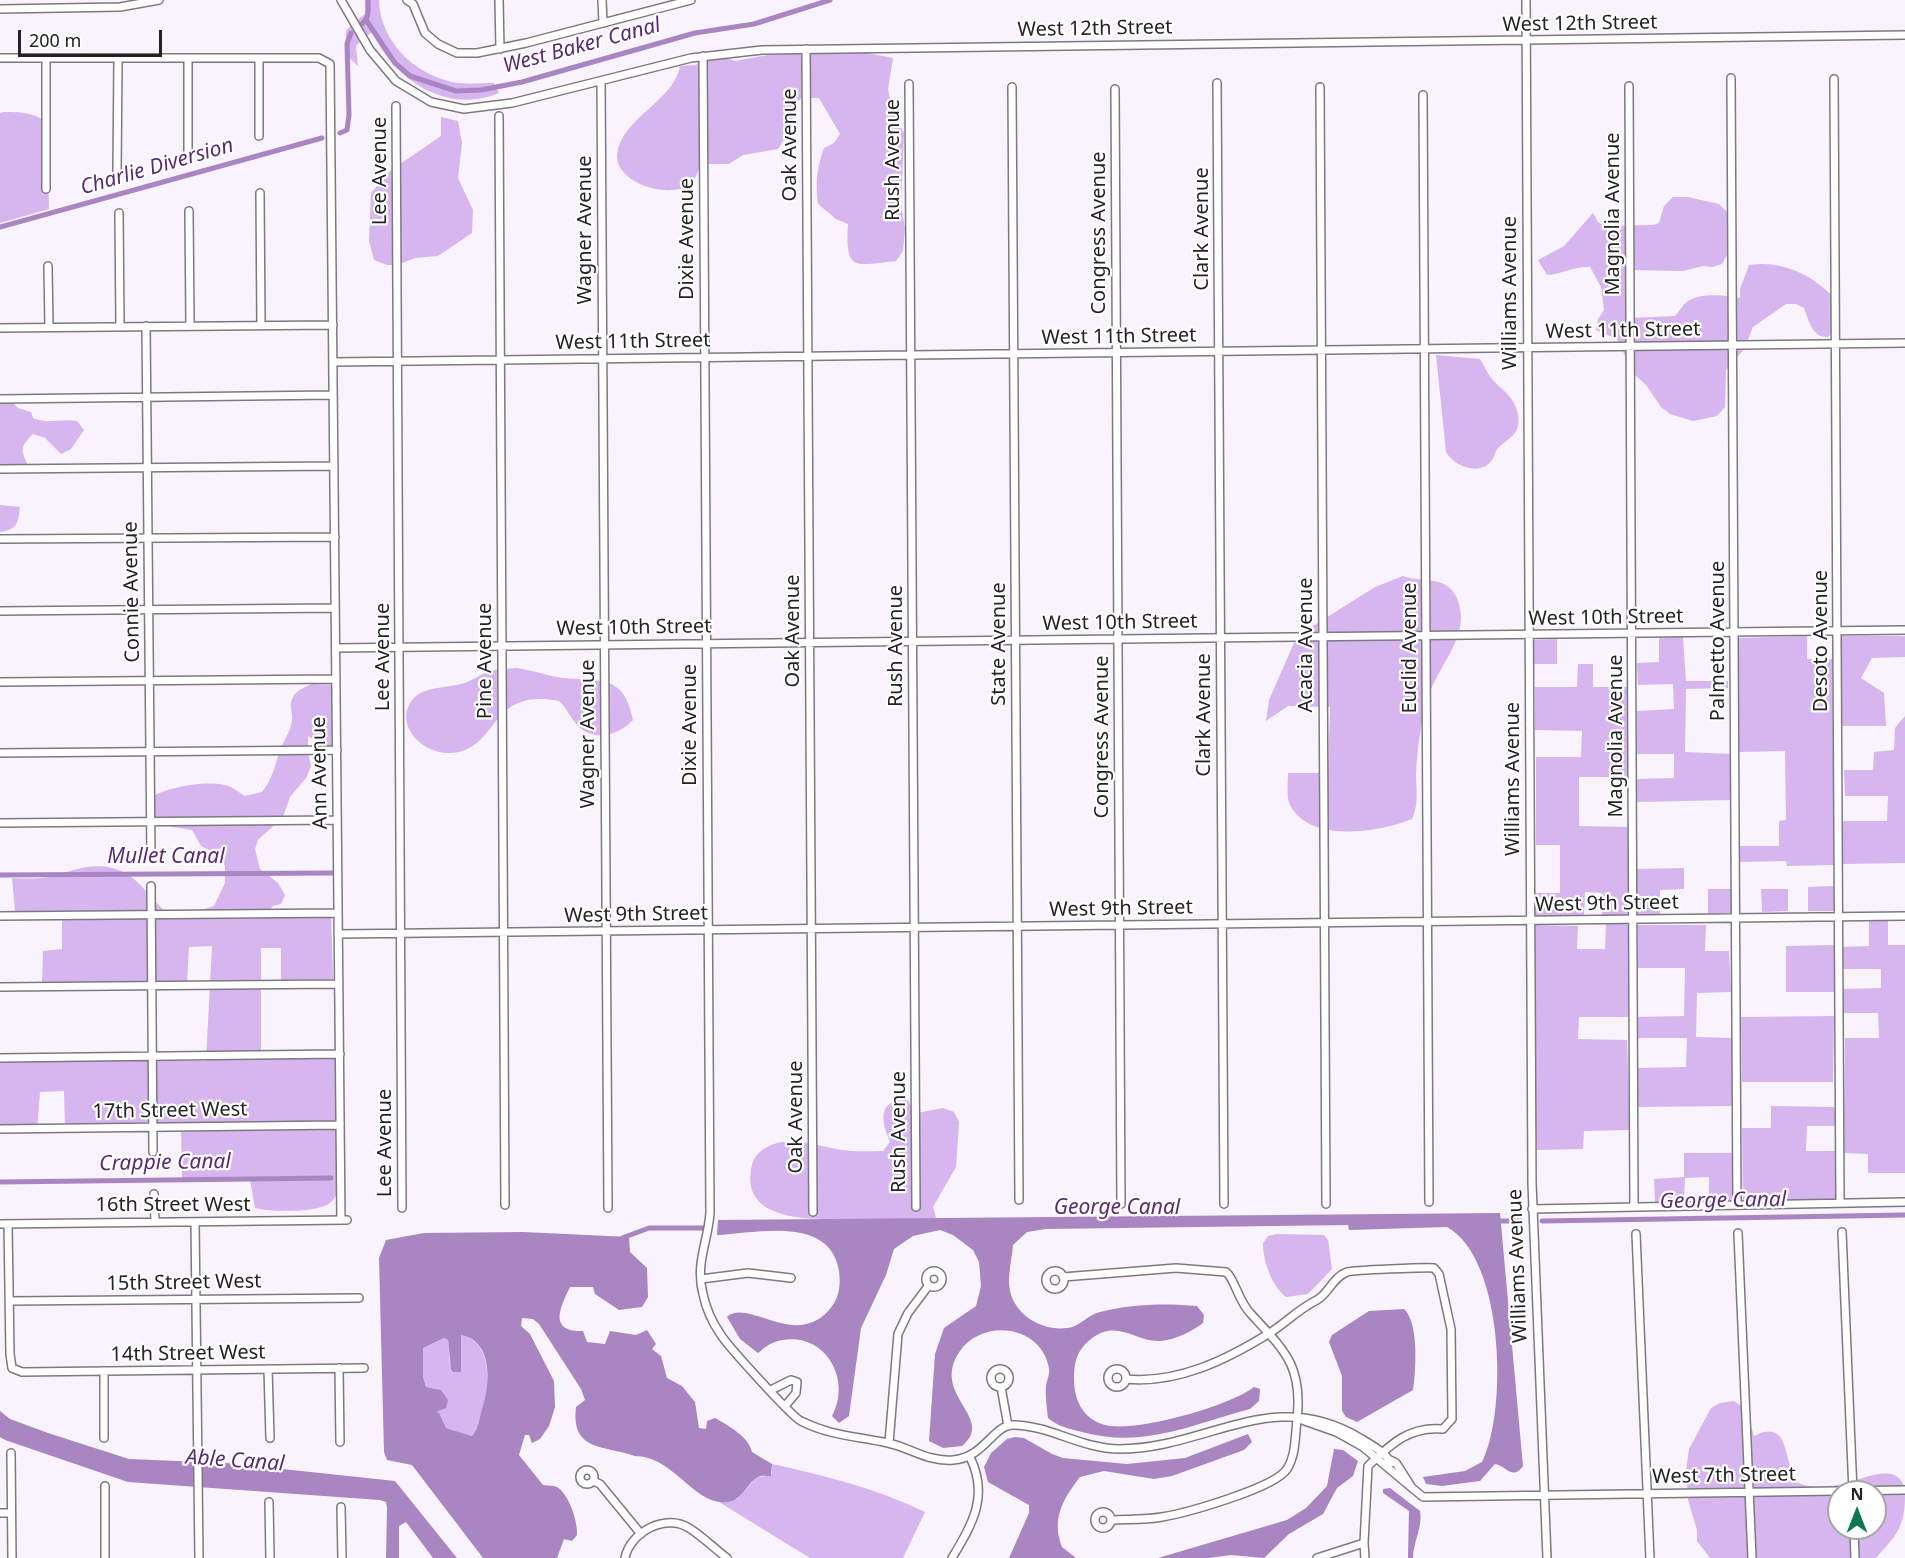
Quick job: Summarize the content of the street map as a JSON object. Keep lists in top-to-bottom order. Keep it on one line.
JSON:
{"streets":{"street":["West 12th Street","Oak Avenue","Rush Avenue","Lee Avenue","Magnolia Avenue","Clark Avenue","Wagner Avenue","Congress Avenue","Dixie Avenue","Williams Avenue","West 11th Street","Connie Avenue","West 10th Street","Palmetto Avenue","Desoto Avenue","State Avenue","Acacia Avenue","Euclid Avenue","Pine Avenue","Ann Avenue","West 9th Street","17th Street West","16th Street West","15th Street West","14th Street West","West 7th Street"]},"crossings":[["West 12th Street","Oak Avenue"],["West 12th Street","Wagner Avenue"],["West 12th Street","Dixie Avenue"],["West 12th Street","Williams Avenue"],["Oak Avenue","West 11th Street"],["Oak Avenue","West 10th Street"],["Oak Avenue","West 9th Street"],["Rush Avenue","West 11th Street"],["Rush Avenue","West 10th Street"],["Rush Avenue","West 9th Street"],["Lee Avenue","West 11th Street"],["Lee Avenue","West 10th Street"],["Lee Avenue","West 9th Street"],["Magnolia Avenue","West 11th Street"],["Magnolia Avenue","West 10th Street"],["Magnolia Avenue","West 9th Street"],["Clark Avenue","West 11th Street"],["Clark Avenue","West 10th Street"],["Clark Avenue","West 9th Street"],["Wagner Avenue","West 11th Street"],["Wagner Avenue","West 10th Street"],["Wagner Avenue","West 9th Street"],["Congress Avenue","West 11th Street"],["Congress Avenue","West 10th Street"],["Congress Avenue","West 9th Street"],["Dixie Avenue","West 11th Street"],["Dixie Avenue","West 10th Street"],["Dixie Avenue","West 9th Street"],["Williams Avenue","West 11th Street"],["Williams Avenue","West 10th Street"],["Williams Avenue","West 9th Street"],["Williams Avenue","West 7th Street"],["West 11th Street","Palmetto Avenue"],["West 11th Street","Desoto Avenue"],["West 11th Street","State Avenue"],["West 11th Street","Acacia Avenue"],["West 11th Street","Euclid Avenue"],["West 11th Street","Pine Avenue"],["West 11th Street","Ann Avenue"],["West 10th Street","Palmetto Avenue"],["West 10th Street","Desoto Avenue"],["West 10th Street","State Avenue"],["West 10th Street","Acacia Avenue"],["West 10th Street","Euclid Avenue"],["West 10th Street","Pine Avenue"],["West 10th Street","Ann Avenue"],["Palmetto Avenue","West 9th Street"],["Desoto Avenue","West 9th Street"],["State Avenue","West 9th Street"],["Acacia Avenue","West 9th Street"],["Euclid Avenue","West 9th Street"],["Pine Avenue","West 9th Street"],["Ann Avenue","West 9th Street"],["Ann Avenue","17th Street West"],["Ann Avenue","16th Street West"],["15th Street West","14th Street West"]],"water":["West Baker Canal","Charlie Diversion","Mullet Canal","Crappie Canal","George Canal","Able Canal"],"scale_bar":"200 m","north":"top"}
